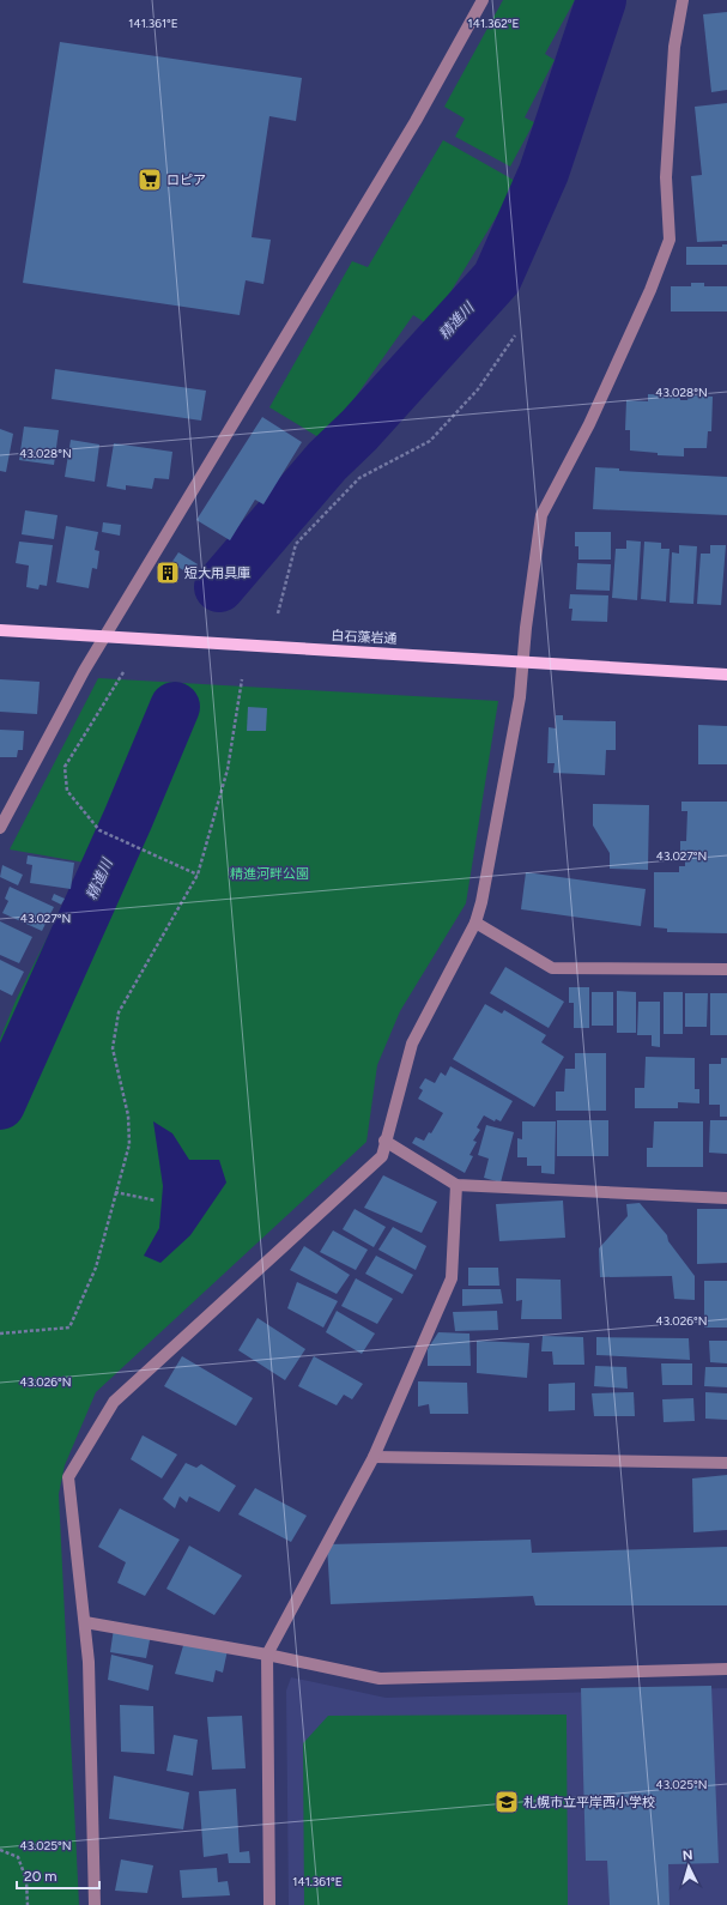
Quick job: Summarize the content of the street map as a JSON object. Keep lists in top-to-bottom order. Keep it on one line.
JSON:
{"streets":{"main road":["白石藻岩通"]},"water":["精進川"],"parks":["精進河畔公園"],"places":{"supermarket":["ロピア"],"building":["短大用具庫"],"school or university":["札幌市立平岸西小学校"]},"scale_bar":"20 m","north":"top","coordinates":["141.361°E","141.362°E","43.028°N","43.027°N","43.026°N","43.025°N"]}
